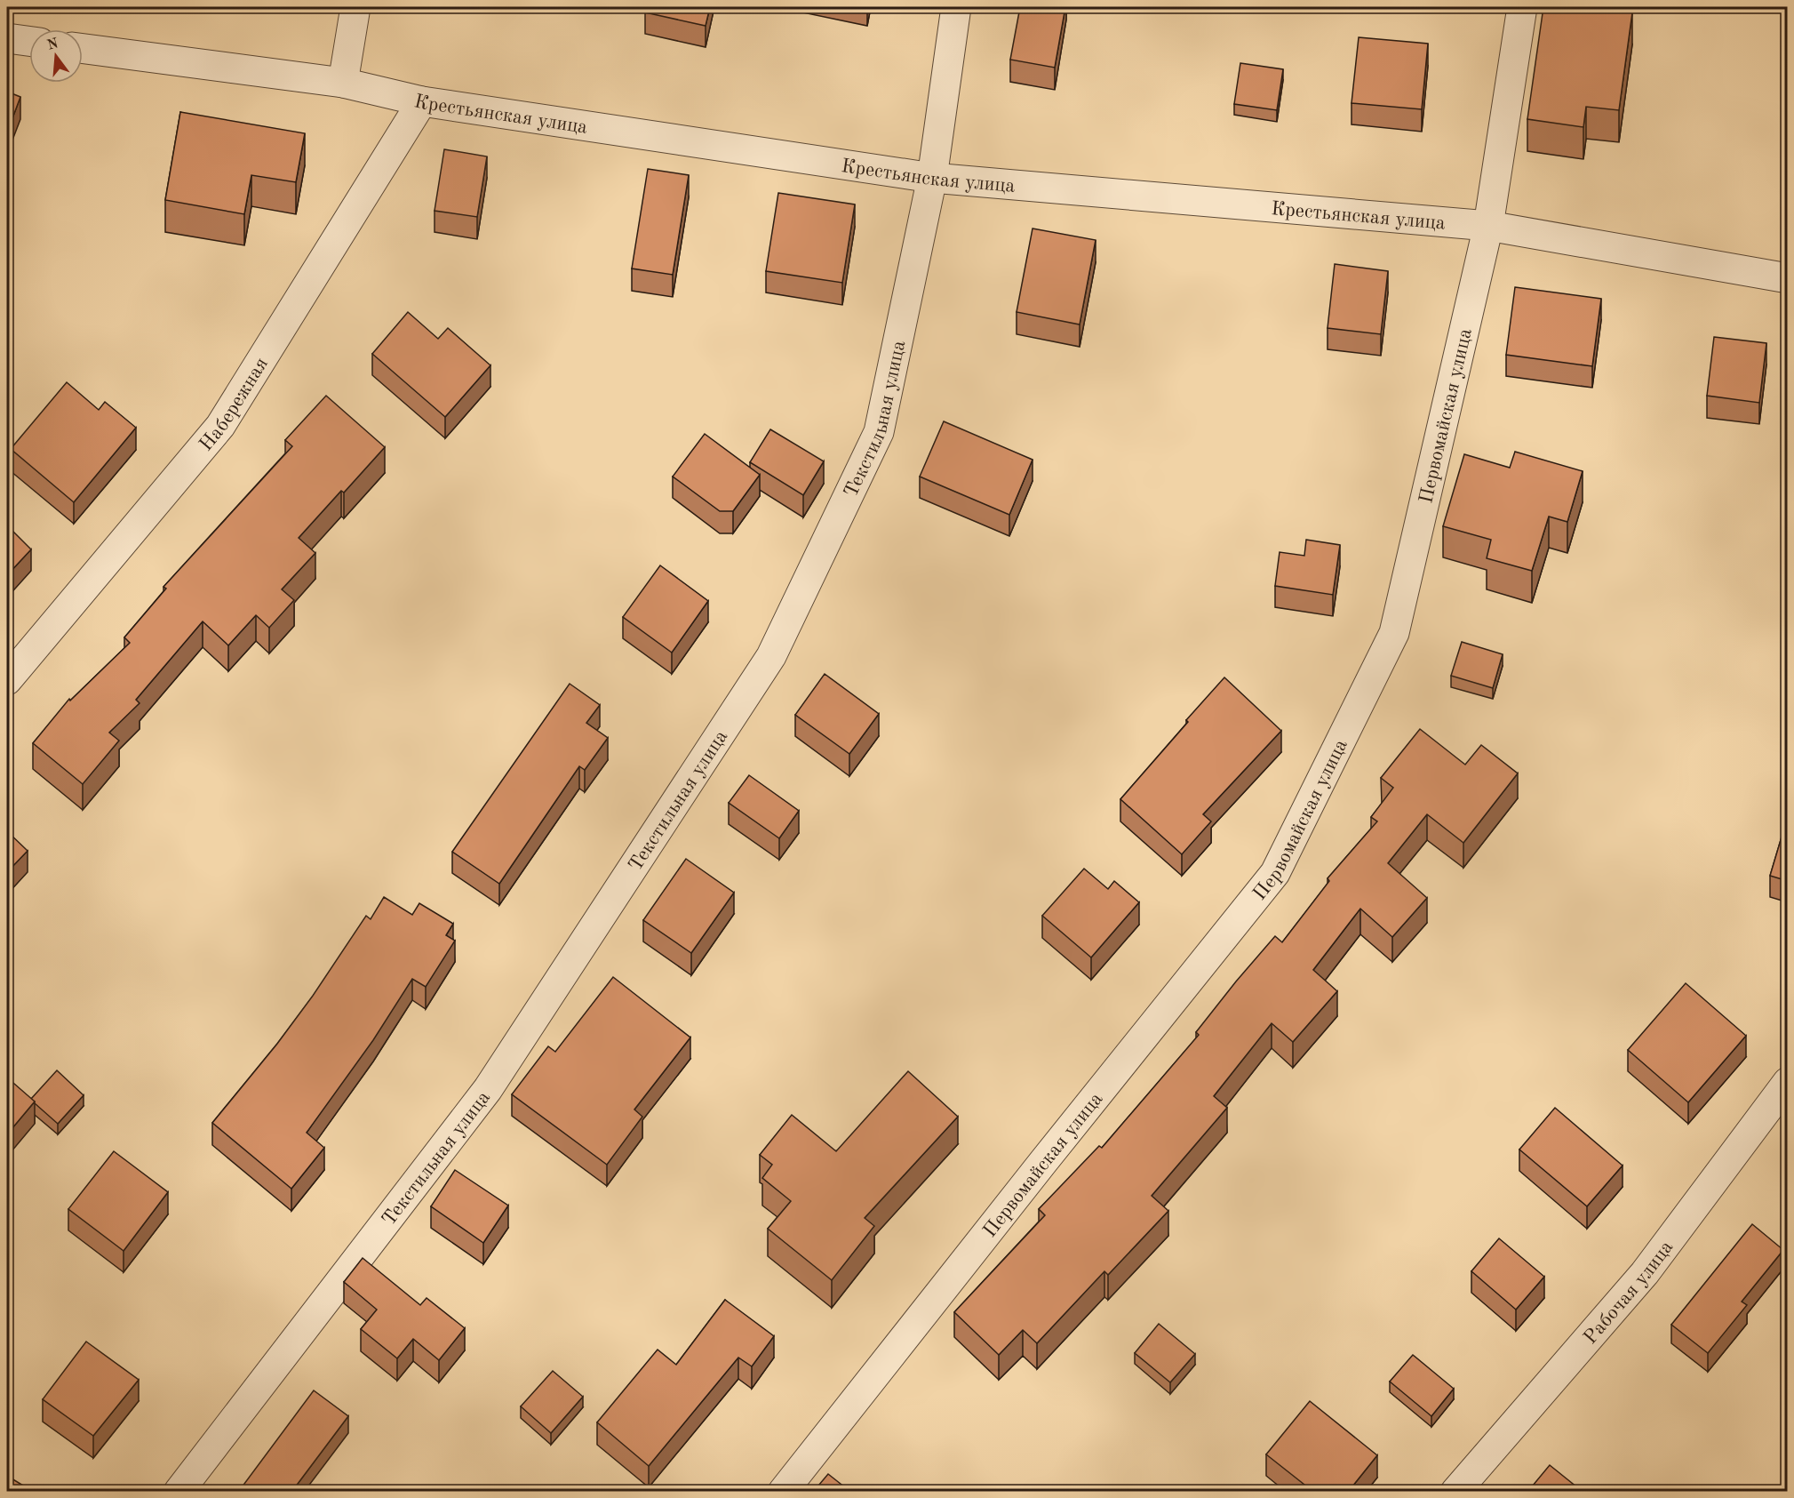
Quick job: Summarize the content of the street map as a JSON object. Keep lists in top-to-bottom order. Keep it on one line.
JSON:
{"streets":{"street":["Крестьянская улица","Набережная","Первомайская улица","Текстильная улица","Рабочая улица"]},"crossings":[["Крестьянская улица","Набережная"],["Крестьянская улица","Первомайская улица"],["Крестьянская улица","Текстильная улица"]],"north":"top"}
